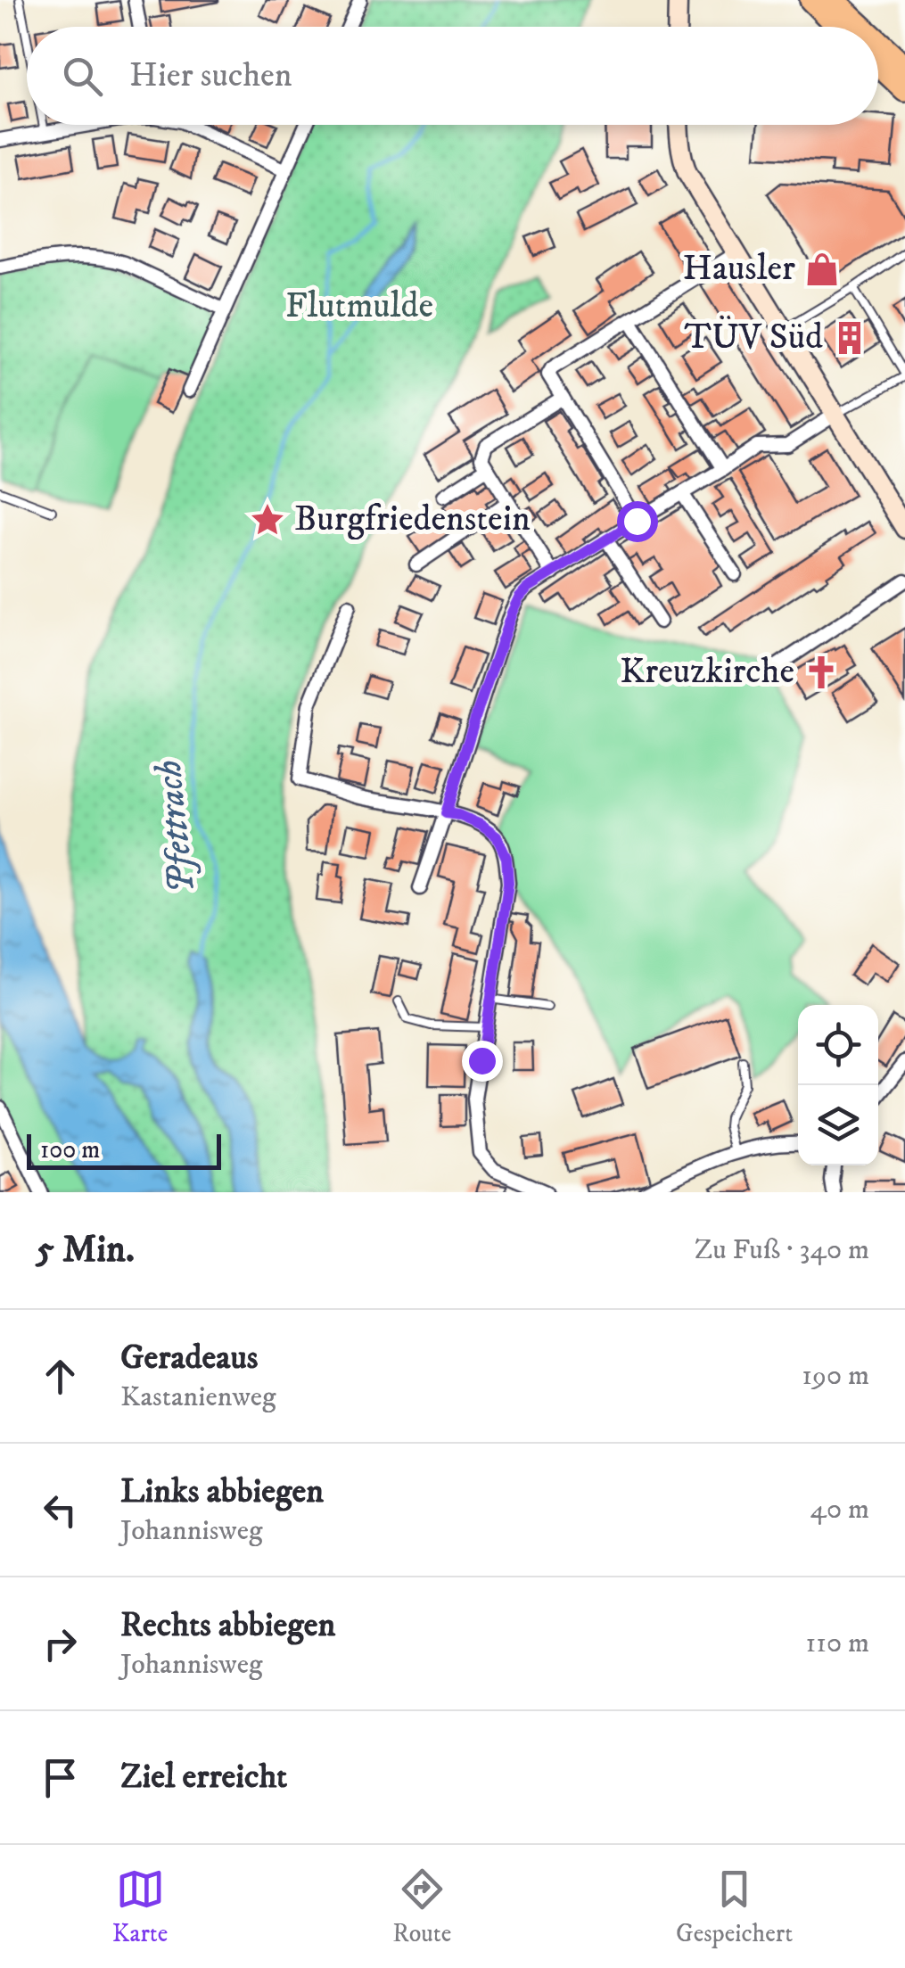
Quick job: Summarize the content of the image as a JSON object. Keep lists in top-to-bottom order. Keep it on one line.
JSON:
{"water":["Pfettrach"],"parks":["Flutmulde"],"places":{"shop":["Hausler"],"building":["TÜV Süd"],"place":["Burgfriedenstein"],"church":["Kreuzkirche"]},"scale_bar":"100 m","page":{"search":"Hier suchen","scale":"100 m","heading":["5 Min.","Zu Fuß · 340 m"],"list":[["Geradeaus","Kastanienweg","190 m"],["Links abbiegen","Johannisweg","40 m"],["Rechts abbiegen","Johannisweg","110 m"],"Ziel erreicht"],"nav":["Karte","Route","Gespeichert"]}}
